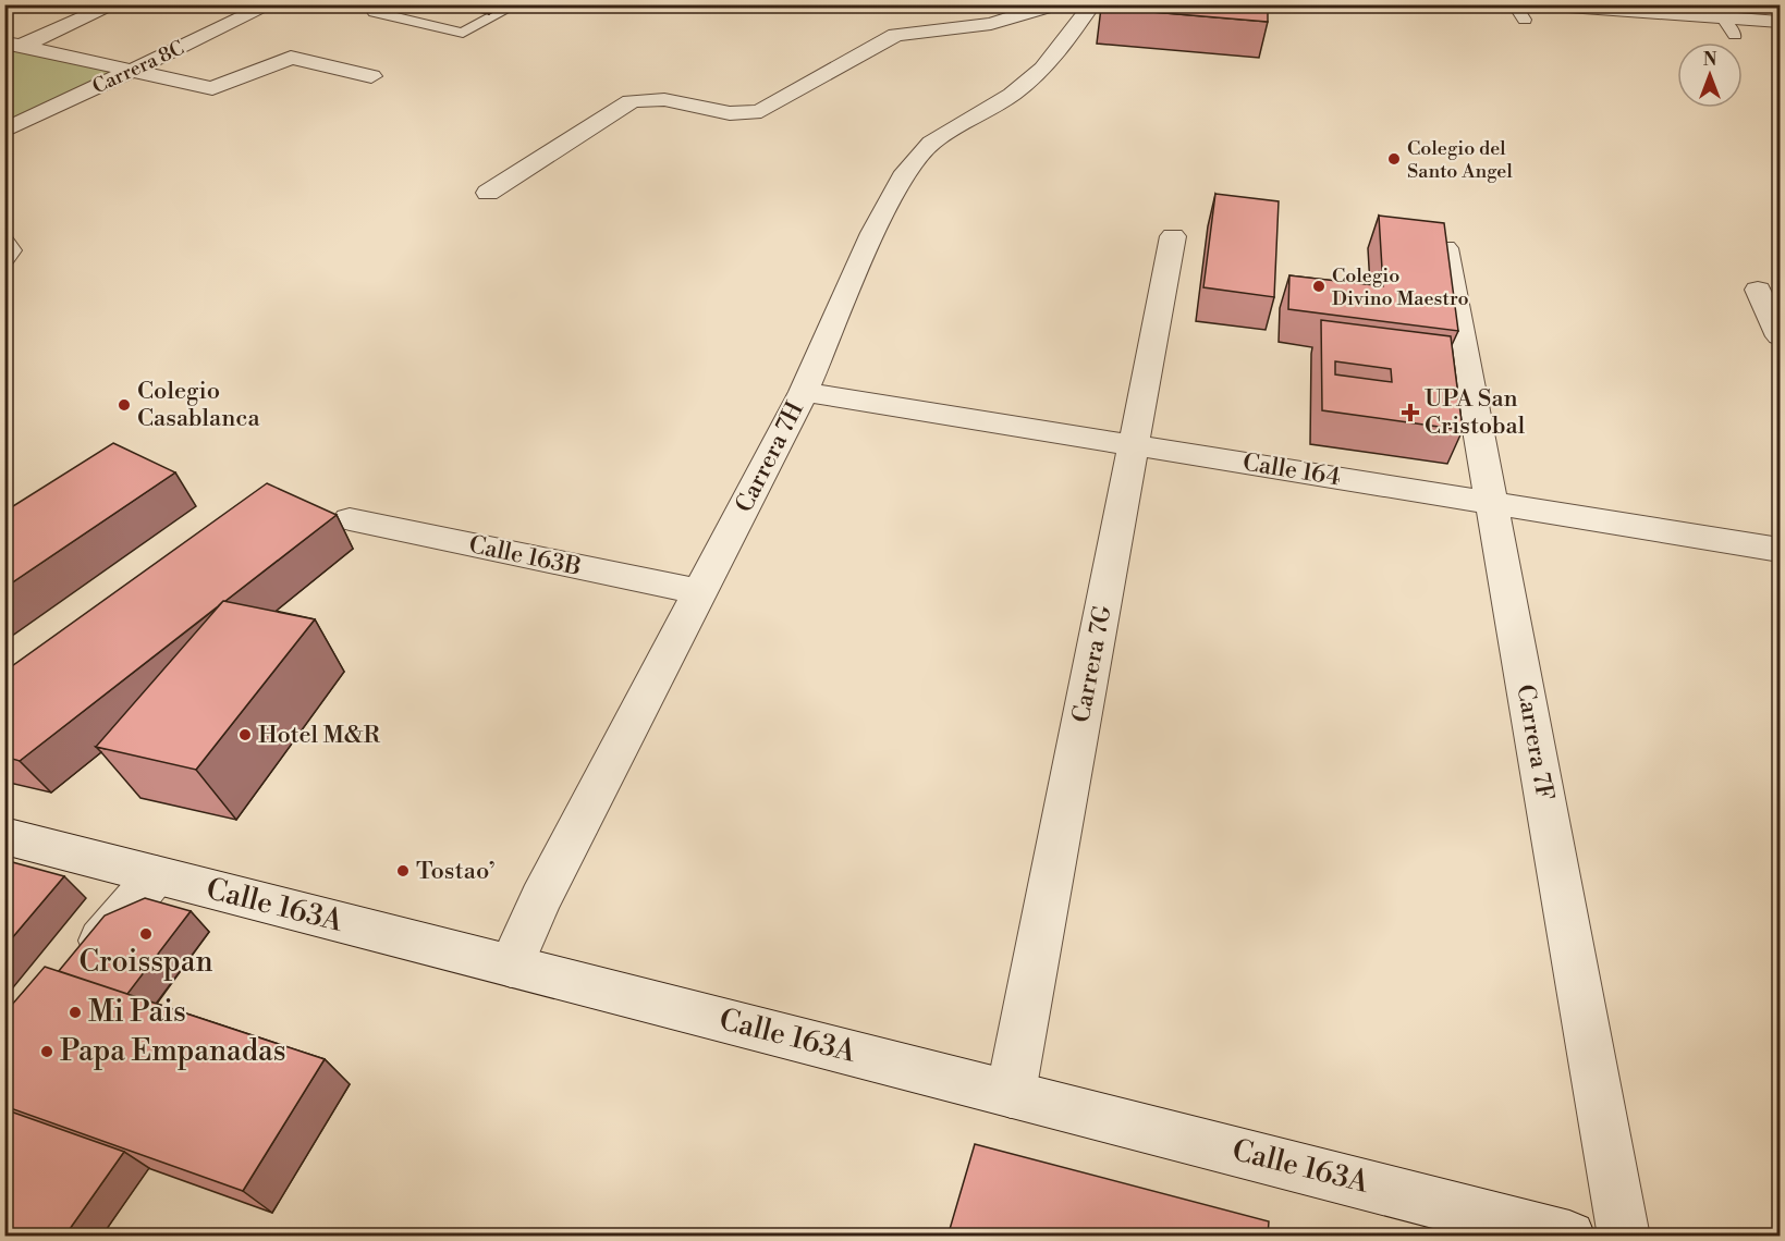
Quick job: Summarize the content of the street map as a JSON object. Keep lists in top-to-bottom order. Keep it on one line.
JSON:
{"streets":{"street":["Carrera 8C","Carrera 7H","Calle 164","Calle 163B","Carrera 7G","Carrera 7F","Calle 163A"]},"crossings":[["Carrera 7H","Calle 164"],["Carrera 7H","Calle 163B"],["Carrera 7H","Calle 163A"],["Calle 164","Carrera 7G"],["Calle 164","Carrera 7F"],["Carrera 7G","Calle 163A"]],"places":{"other":["Colegio del Santo Angel","Colegio Divino Maestro","Colegio Casablanca","Hotel M&R","Tostao’","Croisspan","Mi Pais","Papa Empanadas"],"health":["UPA San Cristobal"]},"north":"top"}
